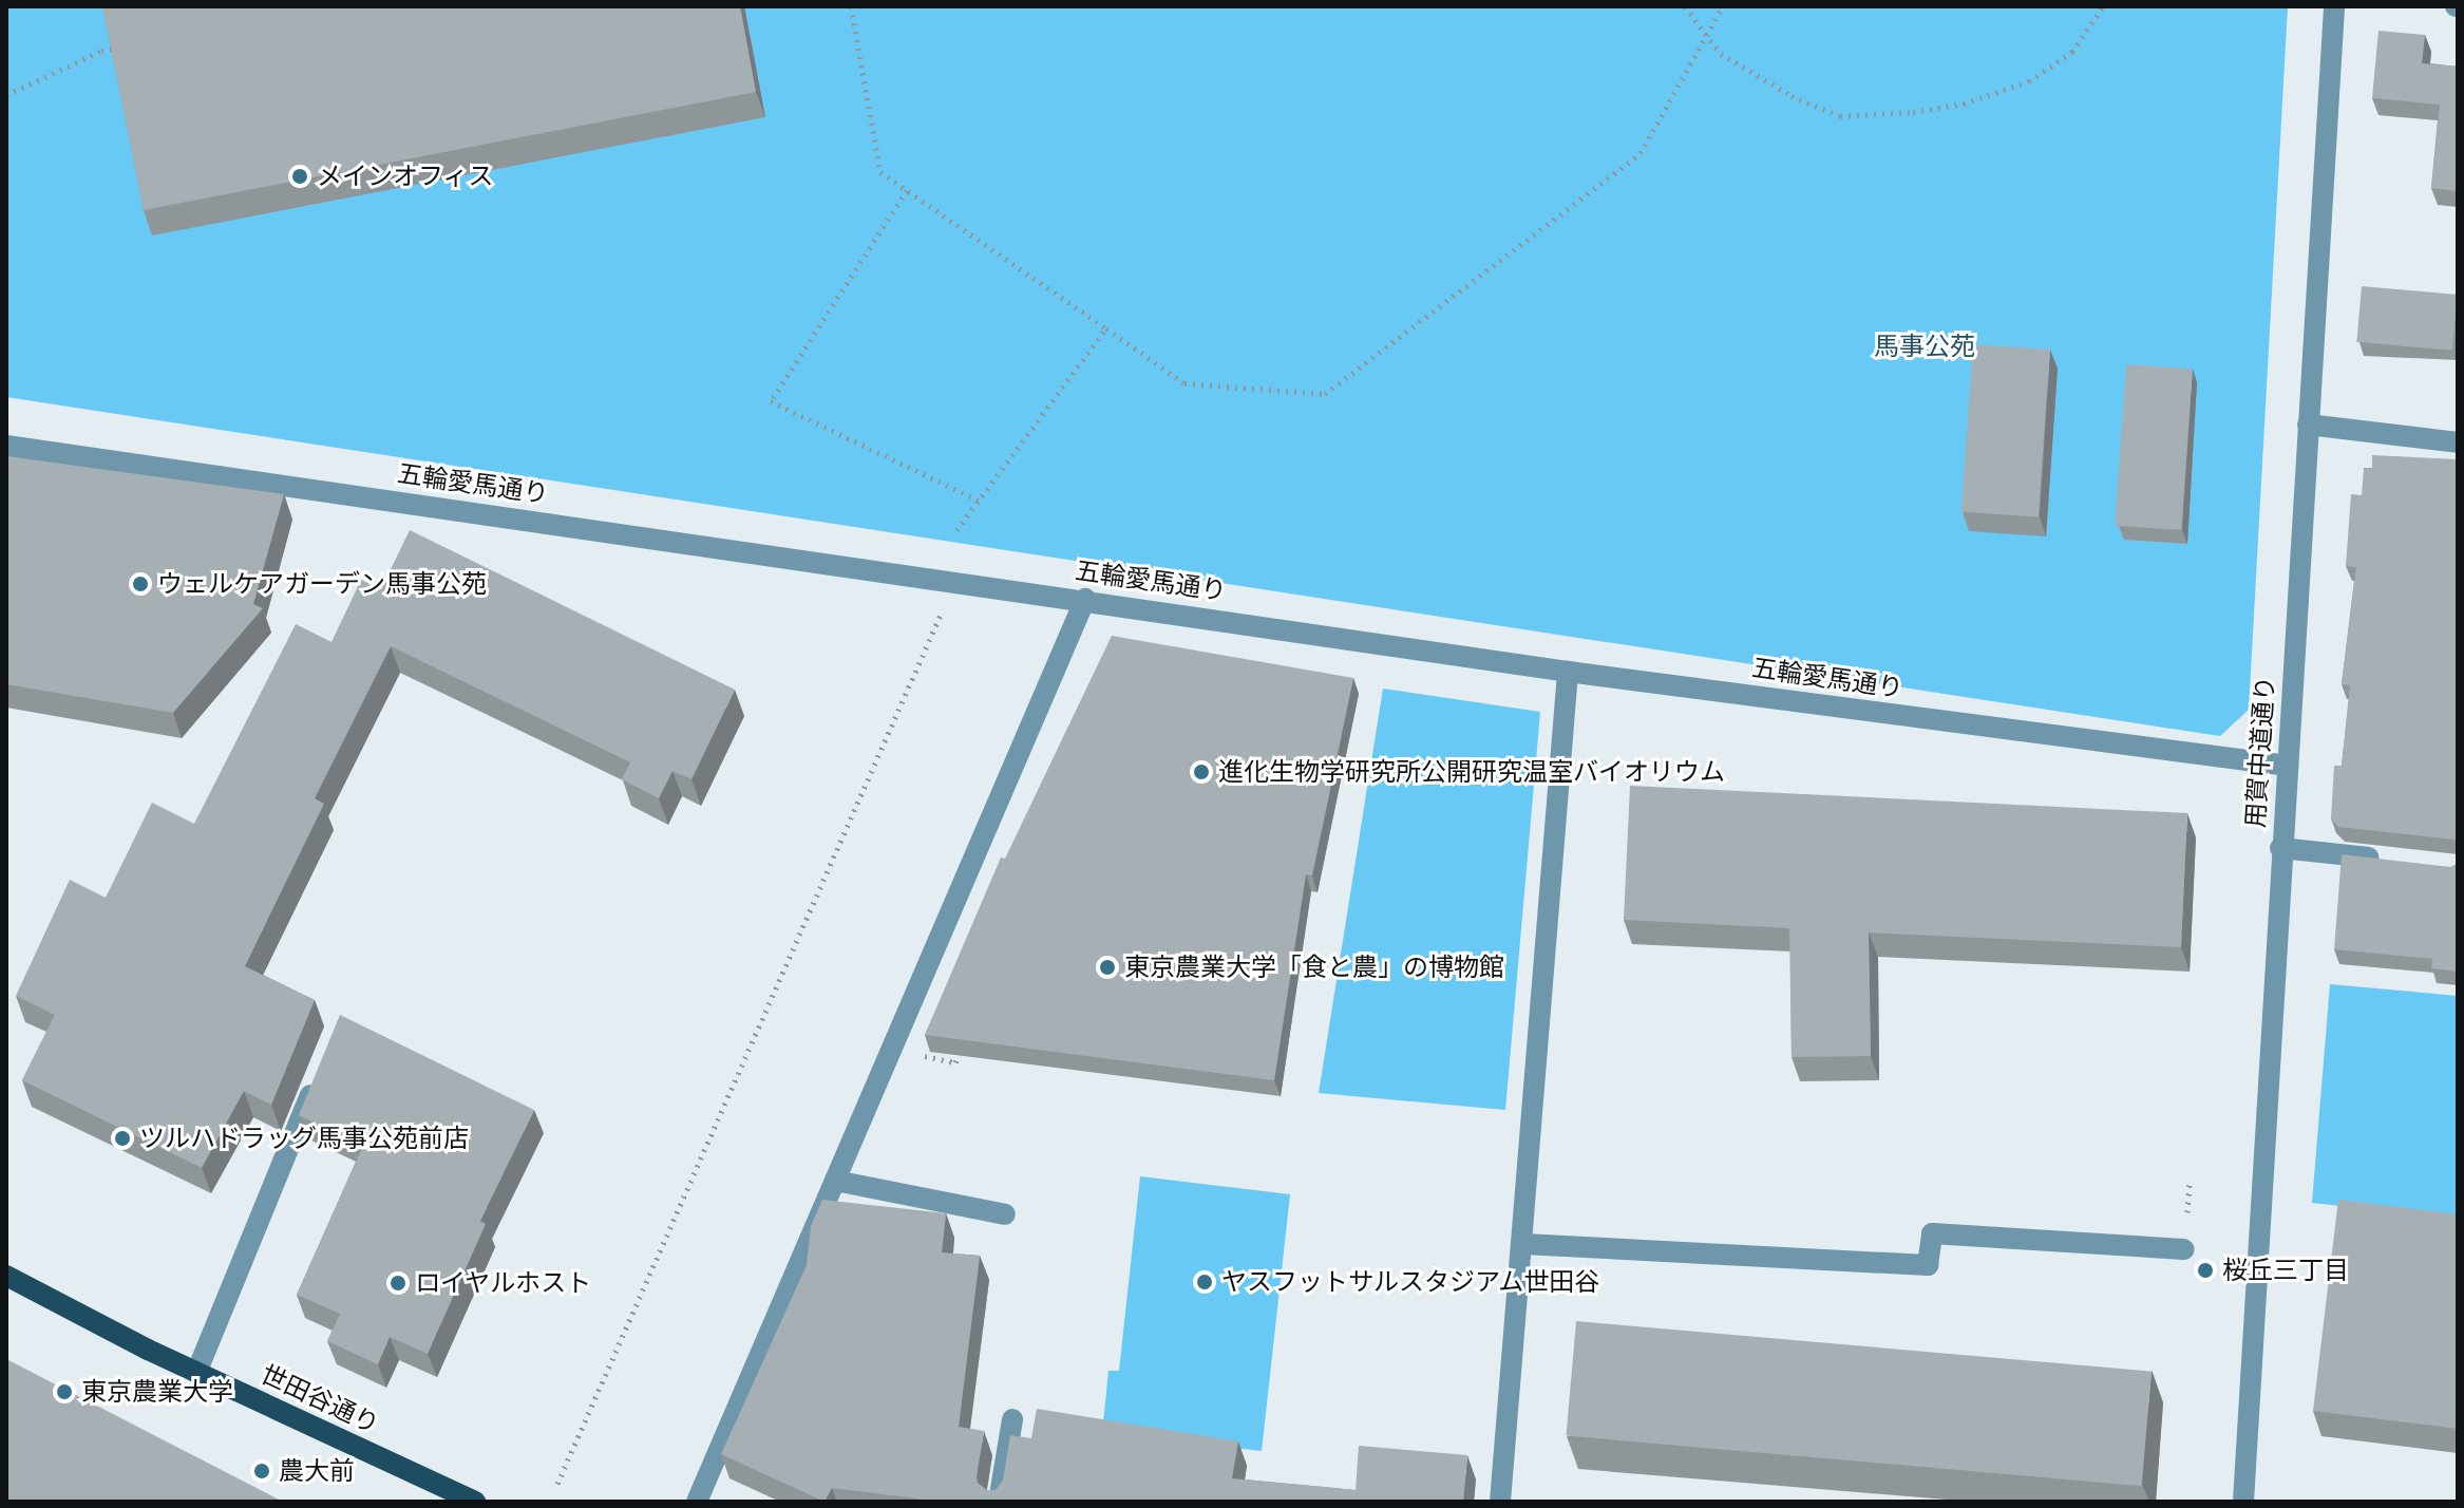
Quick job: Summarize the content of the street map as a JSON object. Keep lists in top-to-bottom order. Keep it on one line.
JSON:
{"streets":{"main road":["世田谷通り"],"street":["五輪愛馬通り","用賀中道通り"]},"crossings":[["五輪愛馬通り","用賀中道通り"]],"parks":["馬事公苑"],"places":["メインオフィス","ウェルケアガーデン馬事公苑","進化生物学研究所公開研究温室バイオリウム","東京農業大学「食と農」の博物館","ツルハドラッグ馬事公苑前店","桜丘三丁目","ヤスフットサルスタジアム世田谷","ロイヤルホスト","東京農業大学","農大前"]}
